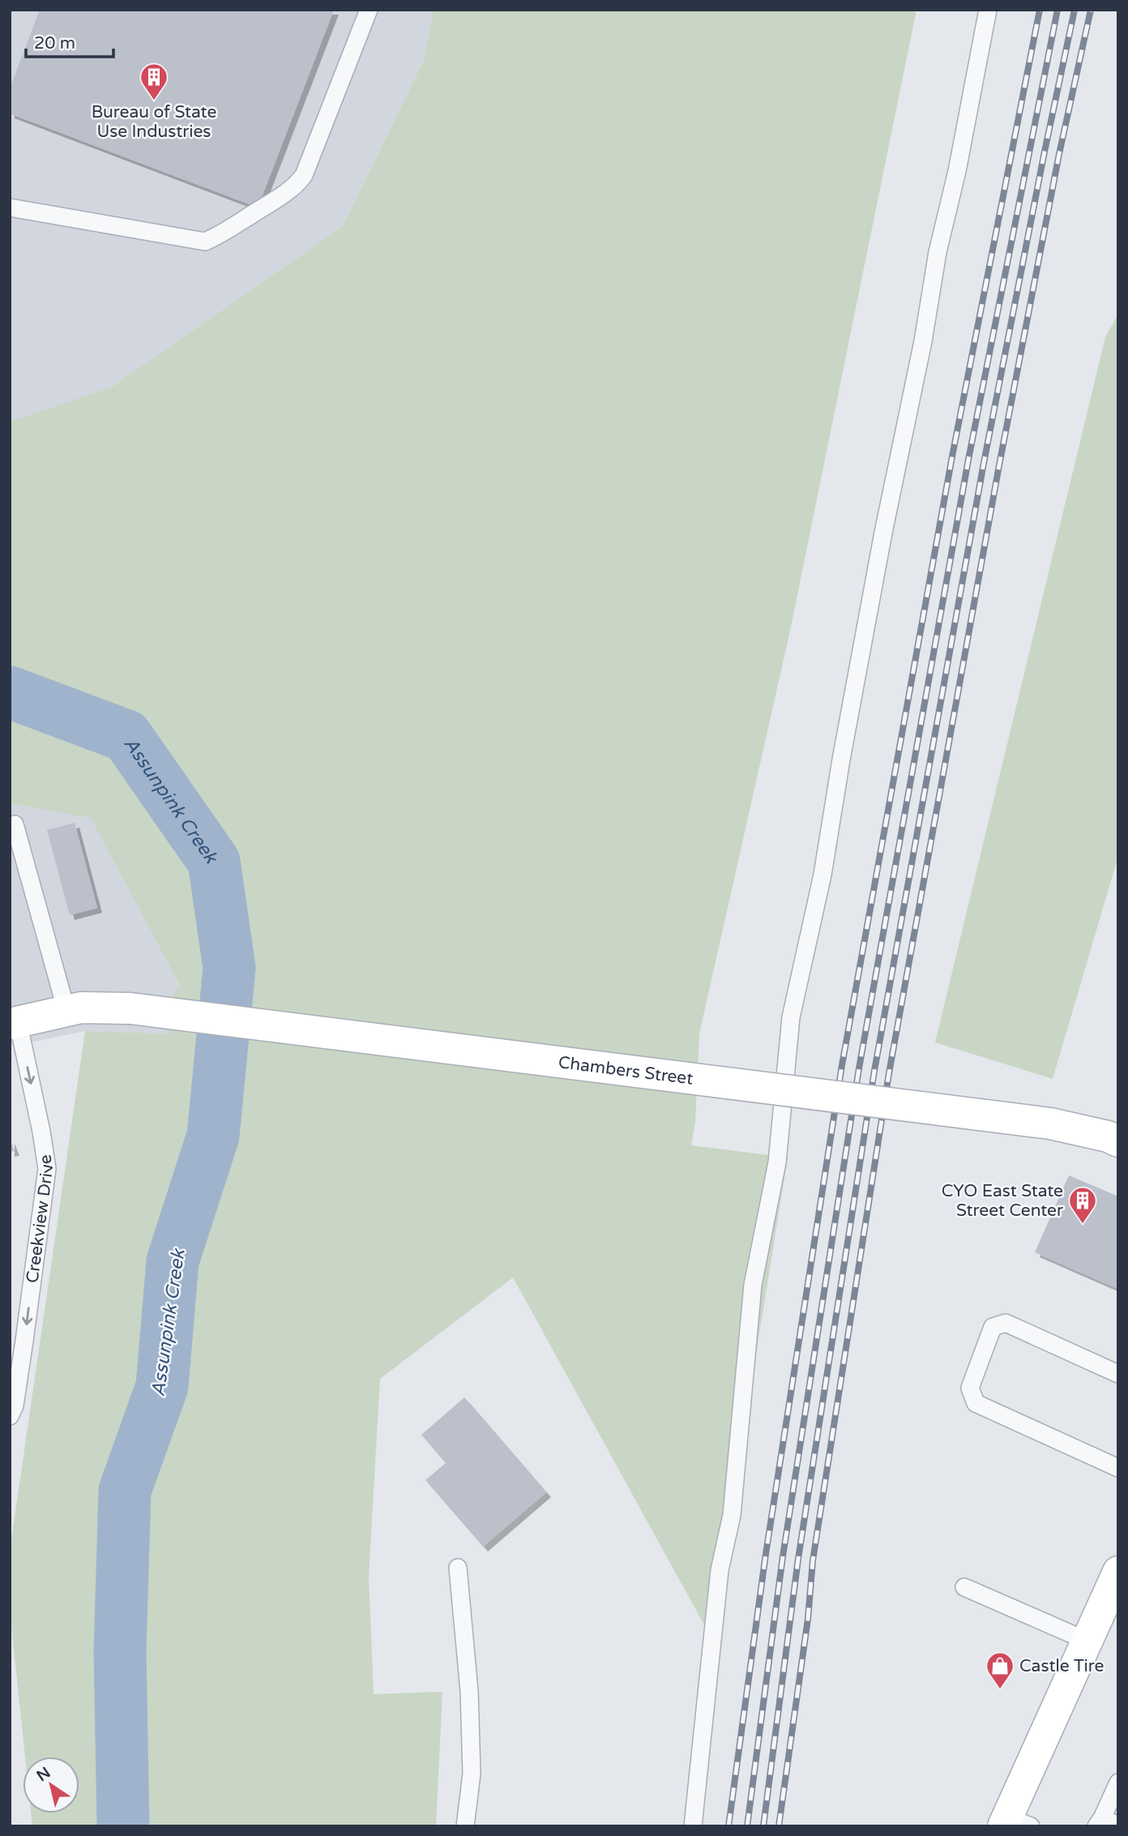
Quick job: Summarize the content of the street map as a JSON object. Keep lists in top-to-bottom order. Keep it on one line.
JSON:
{"streets":{"street":["Chambers Street"],"lane":["Creekview Drive"]},"crossings":[["Chambers Street","Creekview Drive"]],"one_way":["Creekview Drive"],"water":["Assunpink Creek"],"places":{"building":["Bureau of State Use Industries","CYO East State Street Center"],"shop":["Castle Tire"]},"scale_bar":"20 m","north":"top left"}
